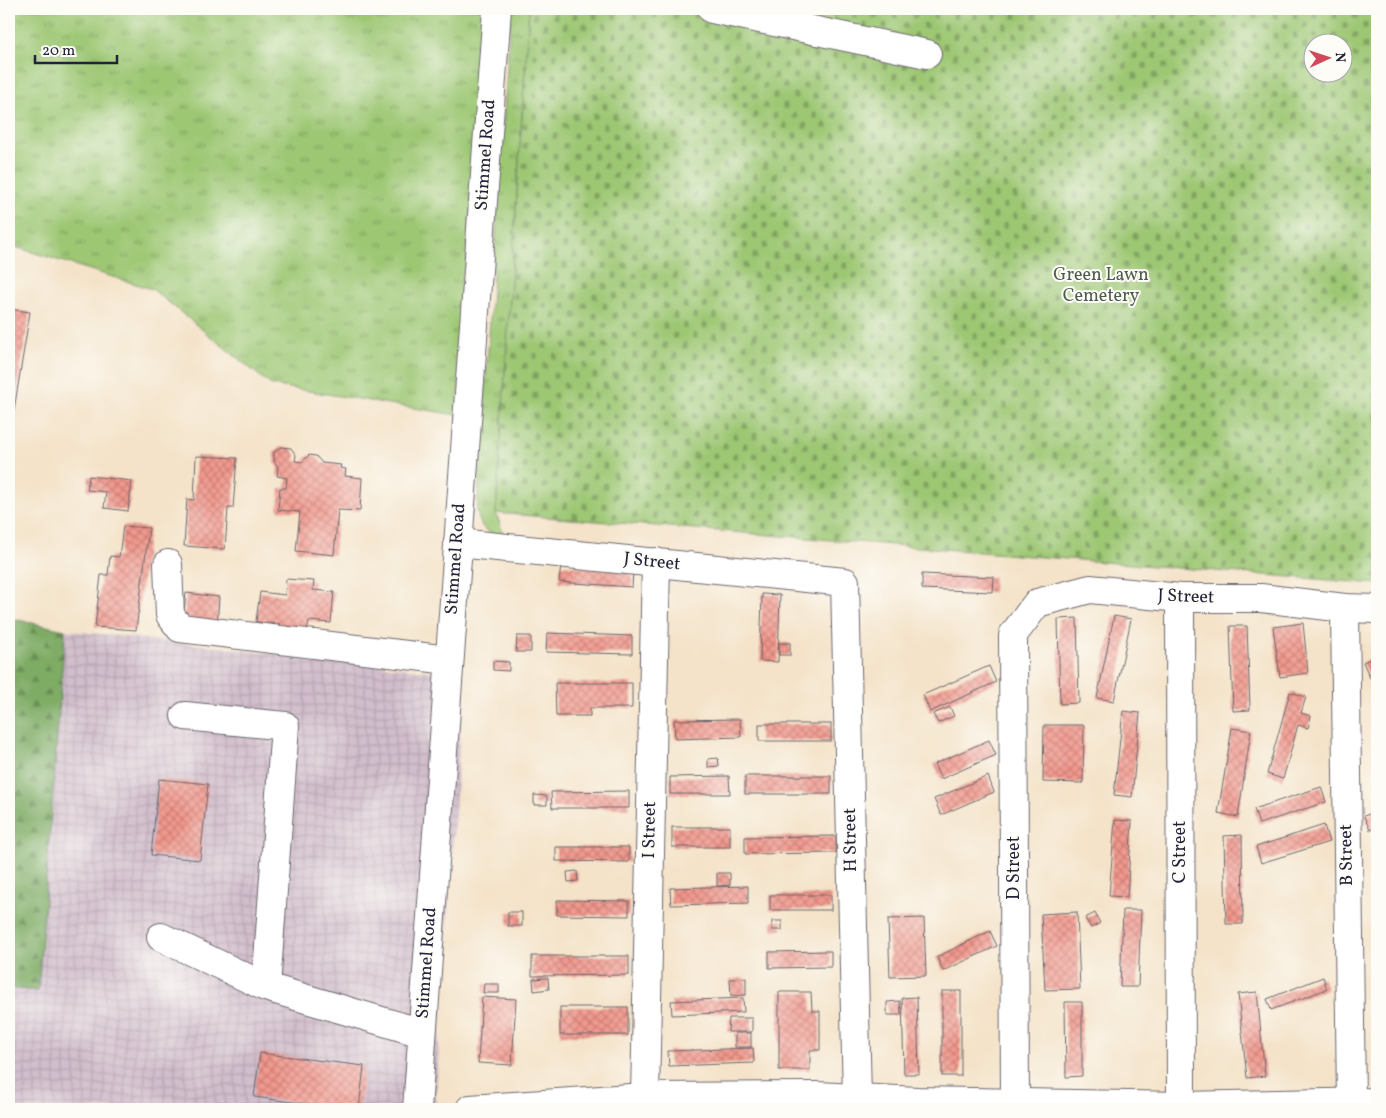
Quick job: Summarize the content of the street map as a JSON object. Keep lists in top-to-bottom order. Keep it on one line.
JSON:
{"streets":{"street":["Stimmel Road","J Street","I Street","H Street","C Street","B Street","D Street"]},"crossings":[["Stimmel Road","J Street"],["J Street","I Street"],["J Street","H Street"],["J Street","C Street"],["J Street","B Street"],["J Street","D Street"]],"parks":["Green Lawn Cemetery"],"scale_bar":"20 m","north":"right"}
